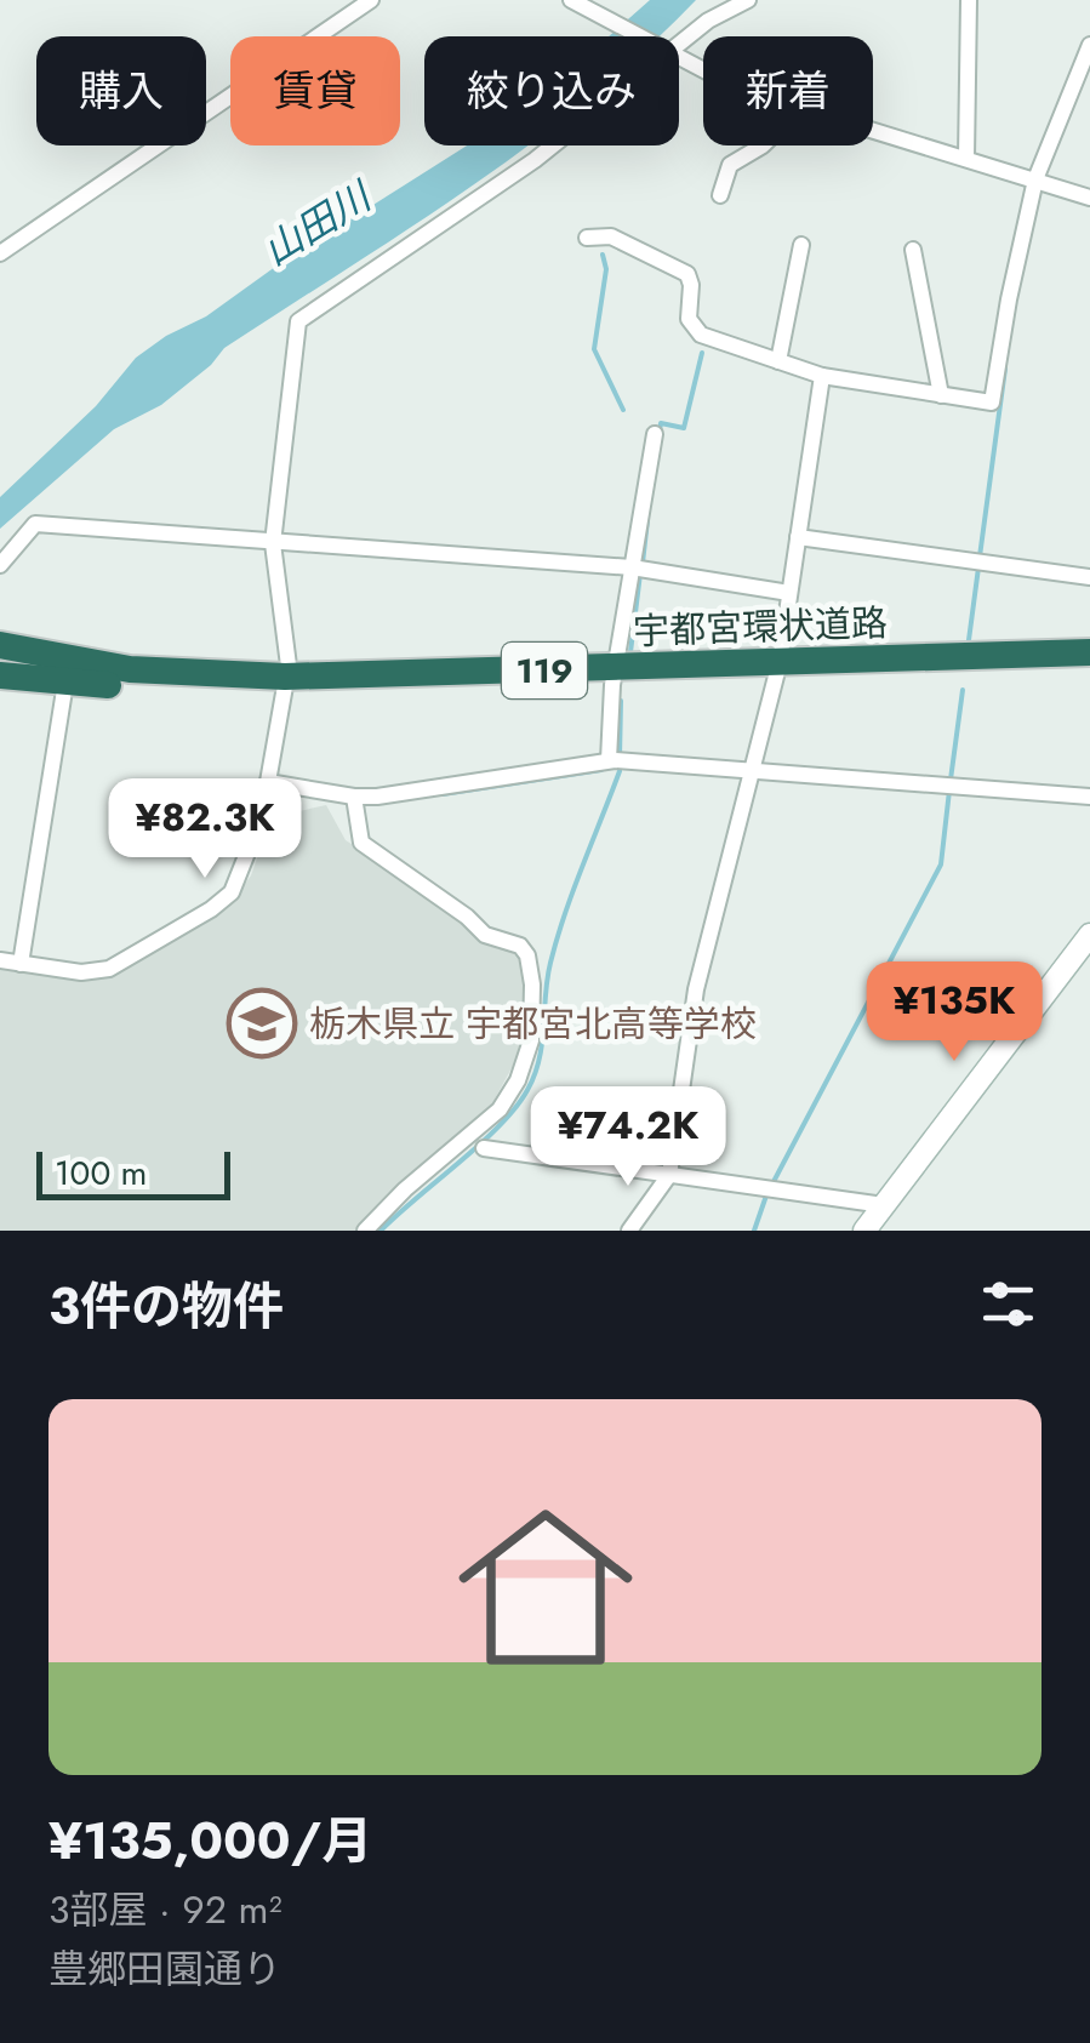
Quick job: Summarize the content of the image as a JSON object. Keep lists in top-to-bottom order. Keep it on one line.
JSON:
{"streets":{"highway":["宇都宮環状道路","119"]},"crossings":[["宇都宮環状道路","119"]],"water":["山田川"],"places":{"school or university":["栃木県立 宇都宮北高等学校"]},"scale_bar":"100 m","page":{"chip":["購入","賃貸","絞り込み","新着"],"price":["¥82.3K","¥135K","¥74.2K"],"scale":"100 m","heading":"3件の物件","list":[{"name":"¥135,000/月","note":"3部屋 · 92 m² · 豊郷田園通り"}]}}
